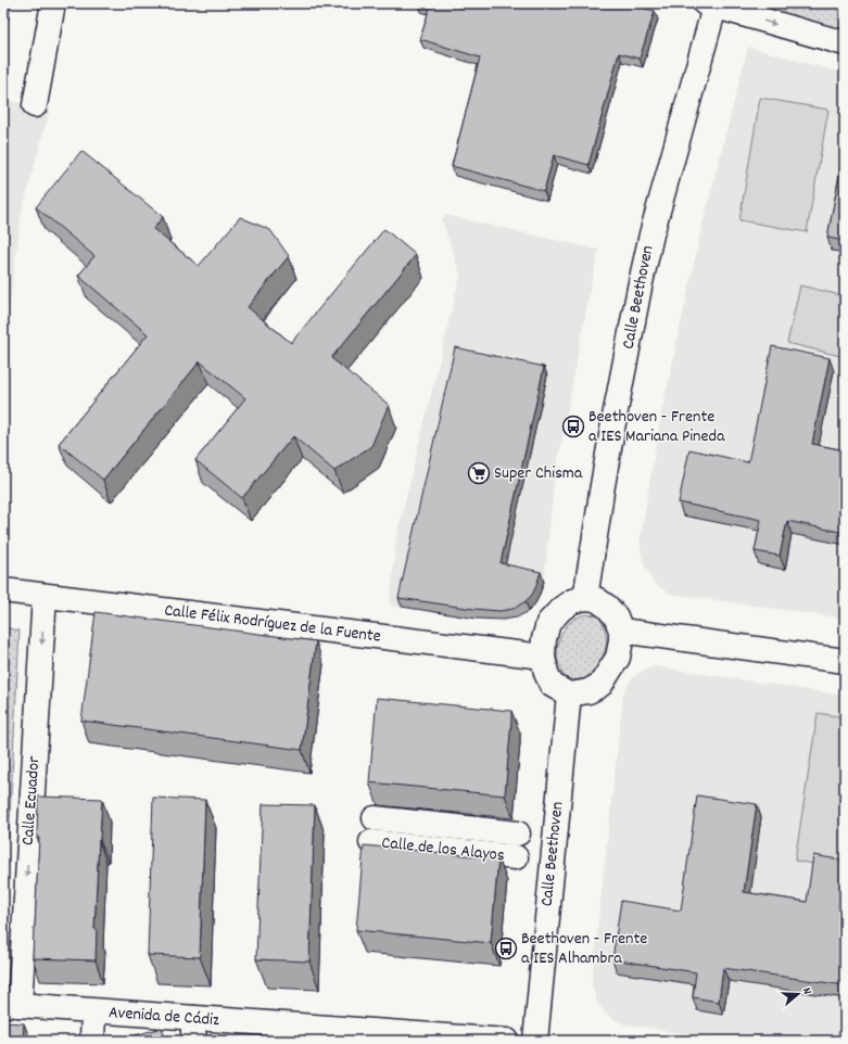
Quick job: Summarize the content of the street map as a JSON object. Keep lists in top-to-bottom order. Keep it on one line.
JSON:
{"streets":{"street":["Calle Beethoven","Calle Félix Rodríguez de la Fuente","Calle Ecuador","Calle de los Alayos","Avenida de Cádiz"]},"crossings":[["Calle Beethoven","Calle Félix Rodríguez de la Fuente"],["Calle Félix Rodríguez de la Fuente","Calle Ecuador"],["Calle Ecuador","Avenida de Cádiz"]],"one_way":["Calle Ecuador"],"places":{"bus stop":["Beethoven - Frente a IES Mariana Pineda","Beethoven - Frente a IES Alhambra"],"supermarket":["Super Chisma"]},"north":"right"}
